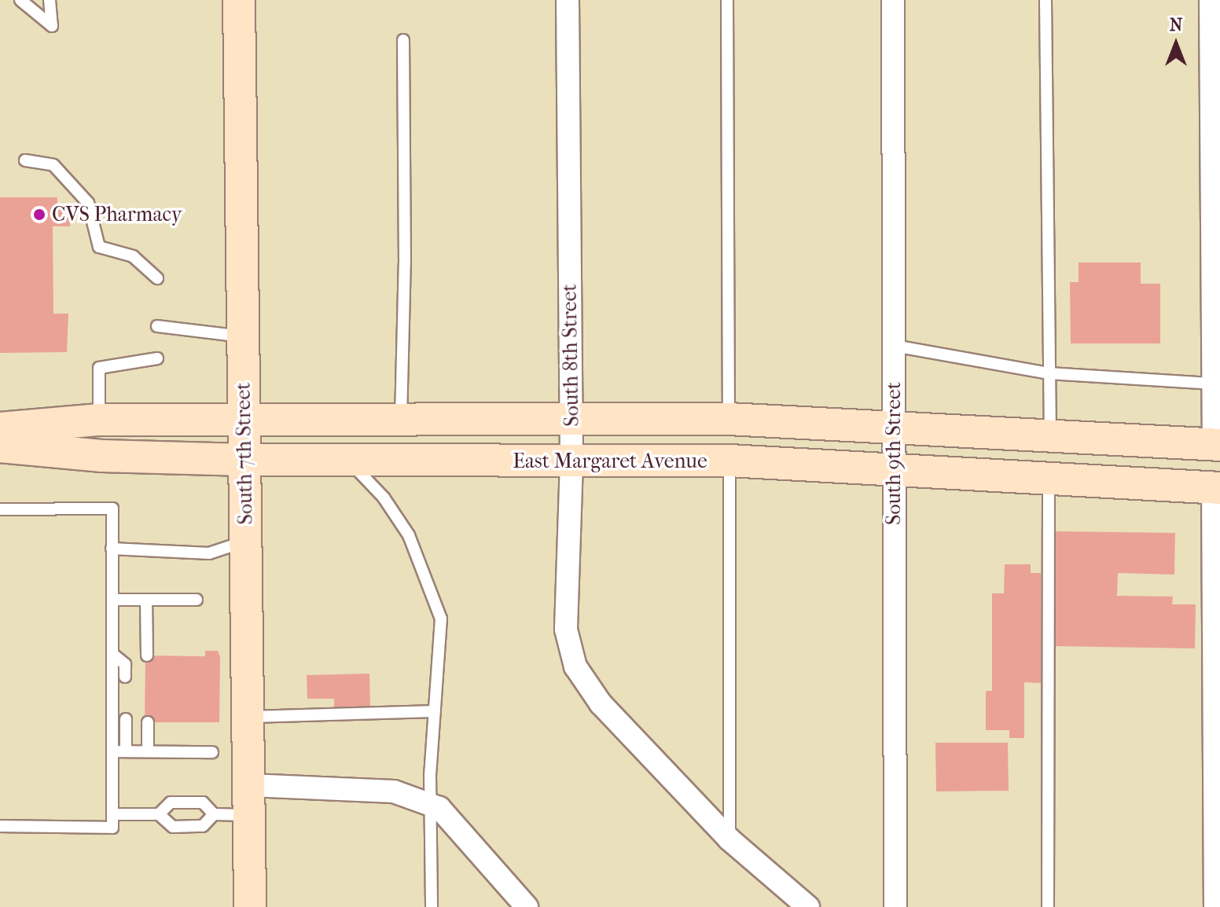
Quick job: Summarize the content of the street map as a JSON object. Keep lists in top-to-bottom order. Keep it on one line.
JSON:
{"streets":{"main road":["South 7th Street","East Margaret Avenue"],"street":["South 8th Street","South 9th Street"]},"crossings":[["South 8th Street","East Margaret Avenue"],["South 7th Street","East Margaret Avenue"],["South 9th Street","East Margaret Avenue"]],"places":["CVS Pharmacy"],"north":"top"}
